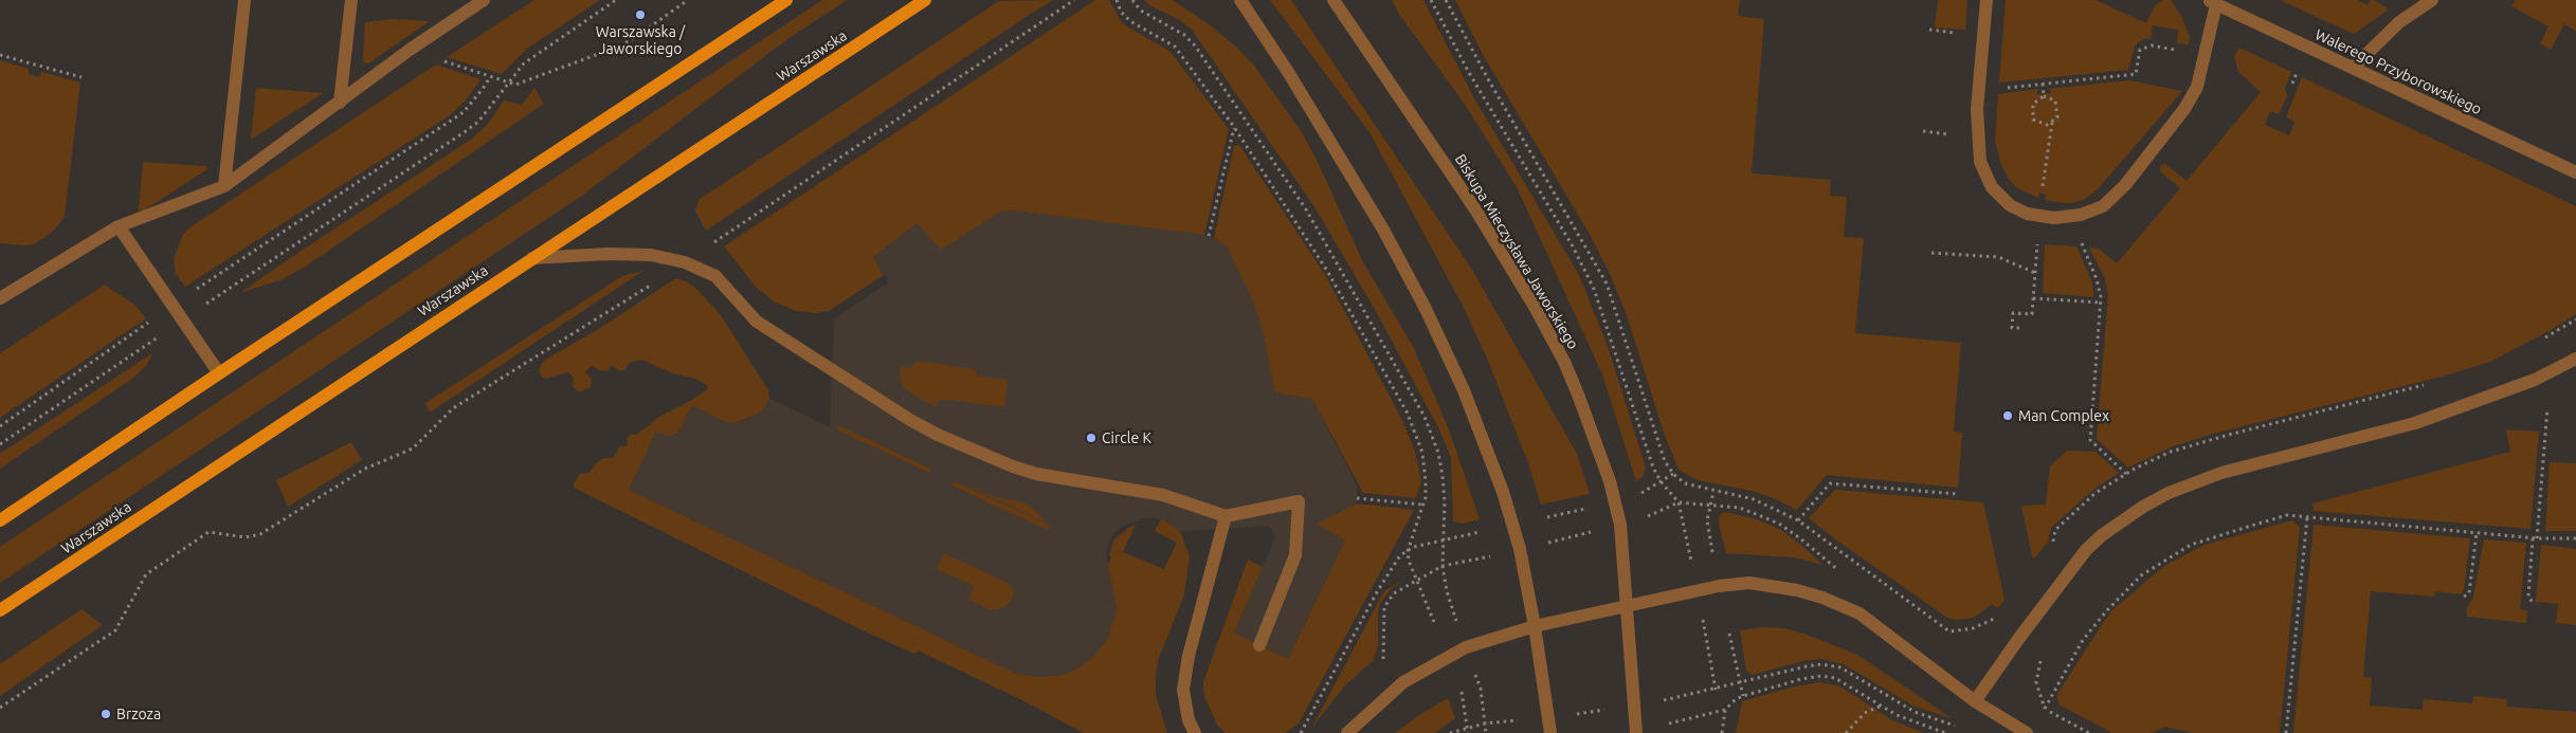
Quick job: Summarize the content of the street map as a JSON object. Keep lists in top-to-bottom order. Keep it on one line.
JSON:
{"streets":{"main road":["Warszawska"],"street":["Walerego Przyborowskiego","Biskupa Mieczysława Jaworskiego"]},"places":["Warszawska / Jaworskiego","Man Complex","Circle K","Brzoza"]}
